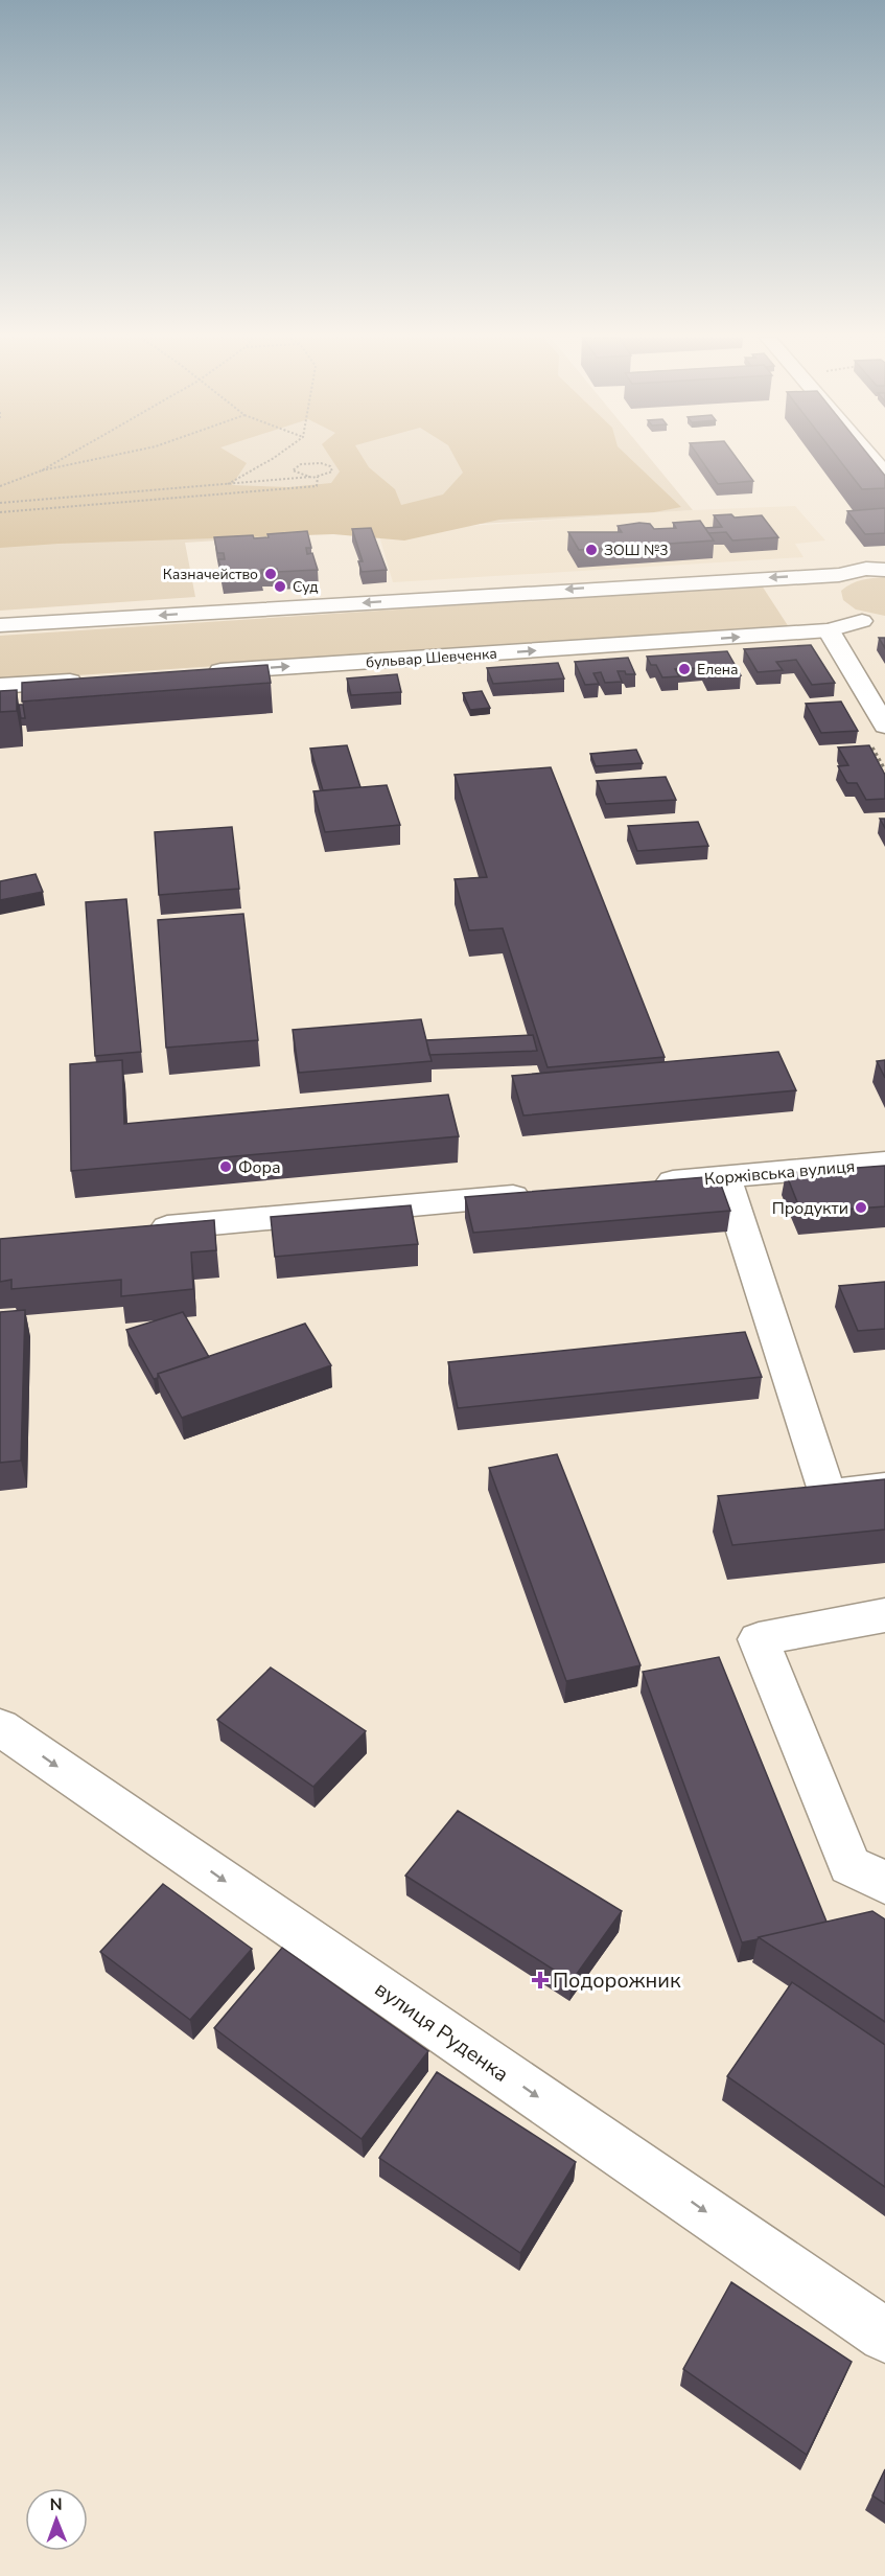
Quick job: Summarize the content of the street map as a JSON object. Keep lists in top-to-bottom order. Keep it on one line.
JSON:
{"streets":{"main road":["бульвар Шевченка","Коржівська вулиця","вулиця Руденка"]},"one_way":["вулиця Руденка"],"places":{"other":["ЗОШ №3","Казначейство","Суд","Елена","Фора","Продукти"],"health":["Подорожник"]},"north":"top"}
